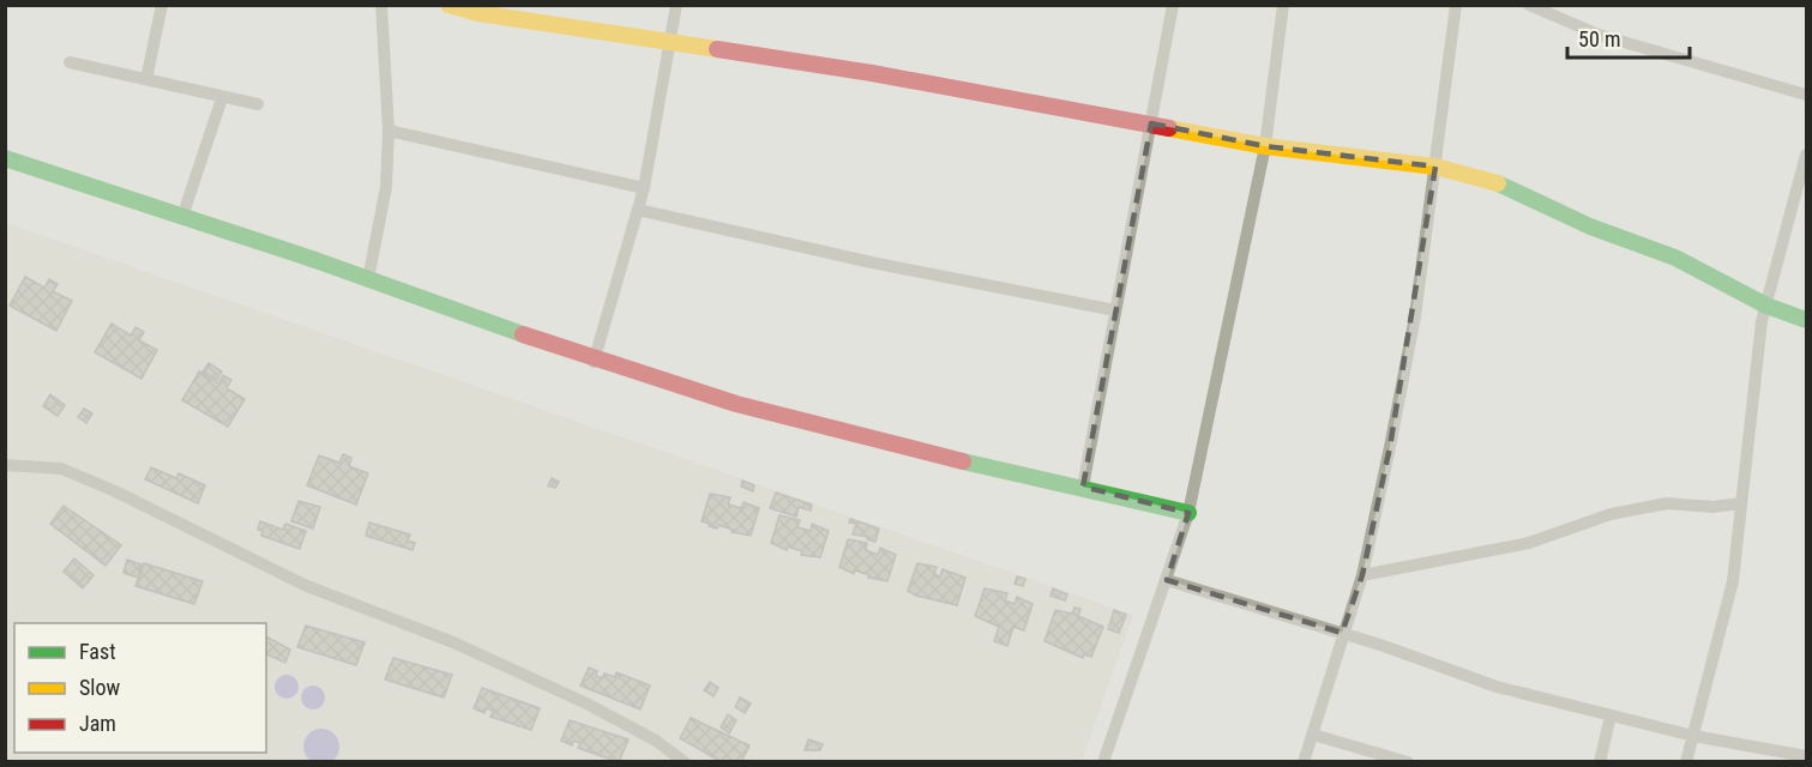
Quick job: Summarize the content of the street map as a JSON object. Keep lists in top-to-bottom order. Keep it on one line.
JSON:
{"legend":["Fast","Slow","Jam"],"scale_bar":"50 m"}
